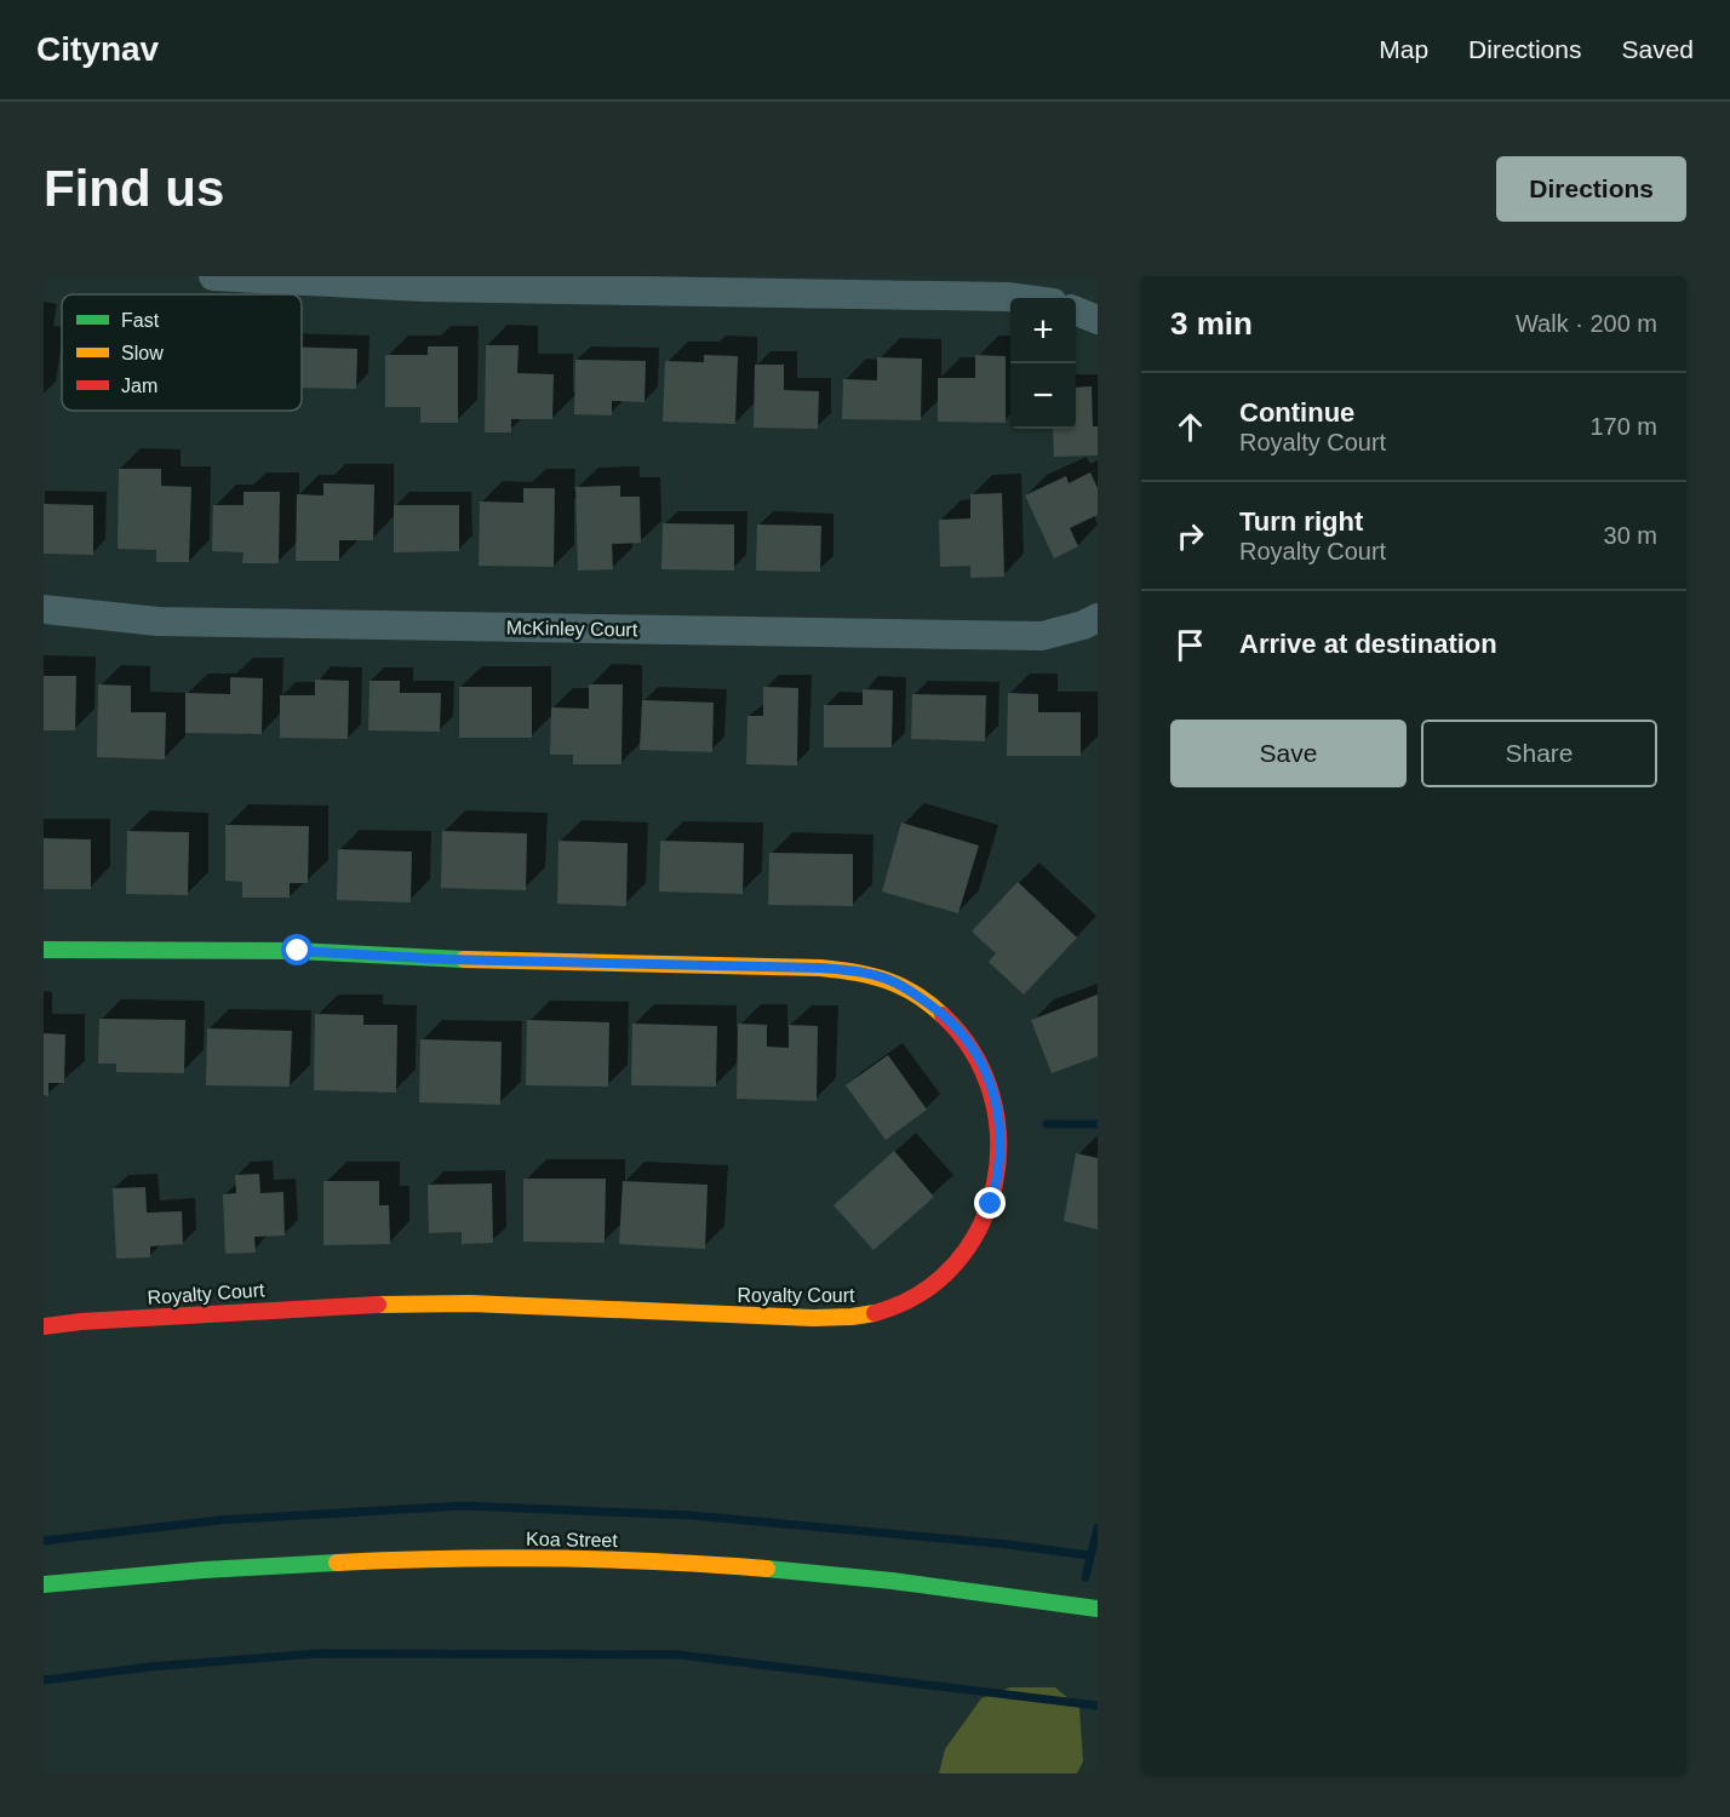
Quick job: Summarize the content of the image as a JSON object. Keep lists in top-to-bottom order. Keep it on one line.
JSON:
{"streets":{"street":["McKinley Court","Royalty Court","Koa Street"]},"legend":["Fast","Slow","Jam"],"page":{"header":"Citynav","nav":["Map","Directions","Saved"],"buttons":["Directions",["Save","Share"]],"title":"Find us","heading":["3 min","Walk · 200 m"],"map_buttons":["+","−"],"list":[["Continue","Royalty Court","170 m"],["Turn right","Royalty Court","30 m"],"Arrive at destination"]}}
